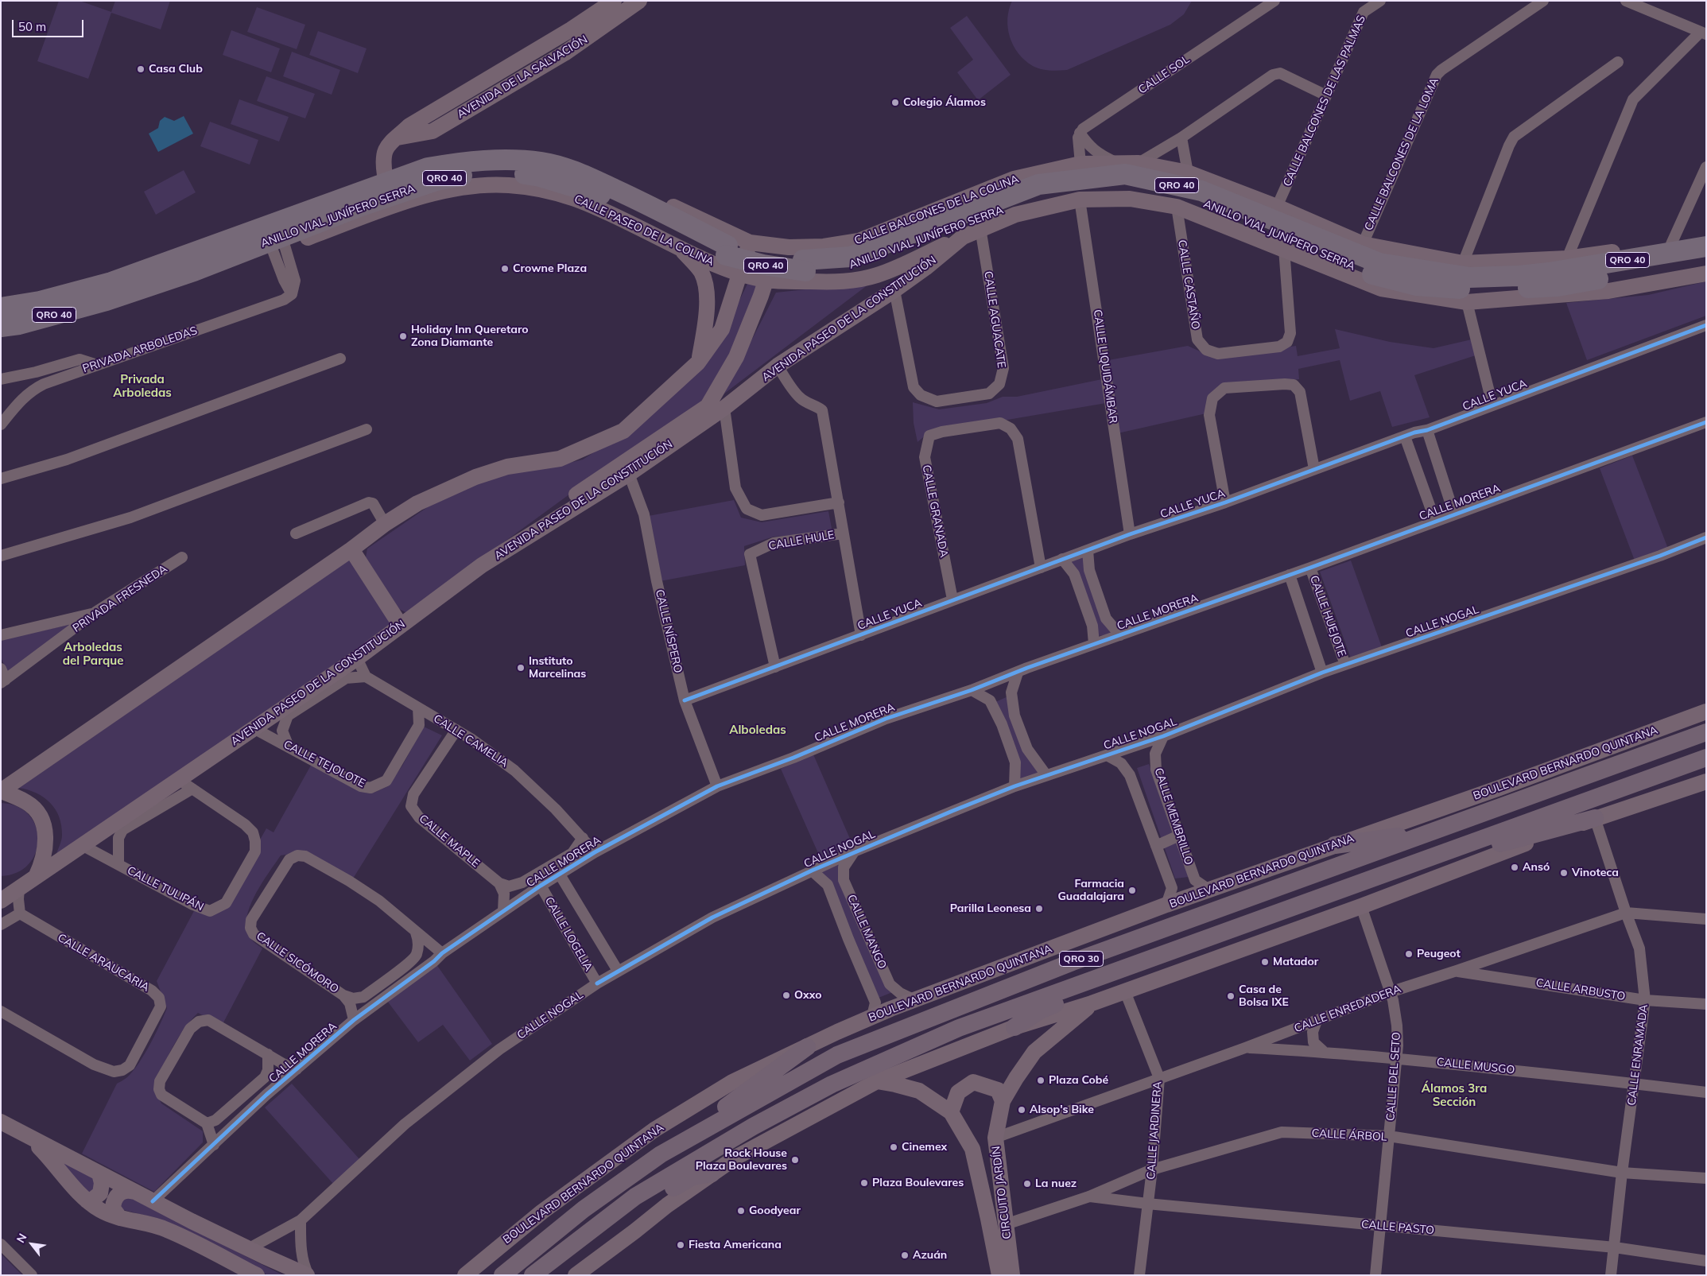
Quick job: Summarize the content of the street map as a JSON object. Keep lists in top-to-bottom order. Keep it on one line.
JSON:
{"streets":{"highway":["QRO 40","ANILLO VIAL JUNÍPERO SERRA"],"main road":["BOULEVARD BERNARDO QUINTANA","QRO 30"],"street":["CALLE SOL","AVENIDA DE LA SALVACIÓN","CALLE BALCONES DE LAS PALMAS","CALLE BALCONES DE LA LOMA","CALLE BALCONES DE LA COLINA","CALLE PASEO DE LA COLINA","CALLE CASTAÑO","AVENIDA PASEO DE LA CONSTITUCIÓN","CALLE AGUACATE","PRIVADA ARBOLEDAS","CALLE LIQUIDÁMBAR","CALLE YUCA","CALLE MORERA","CALLE GRANADA","CALLE HULE","PRIVADA FRESNEDA","CALLE HUEJOTE","CALLE NOGAL","CALLE NÍSPERO","CALLE CAMELIA","CALLE TEJOLOTE","CALLE MEMBRILLO","CALLE MAPLE","CALLE TULIPÁN","CALLE MANGO","CALLE LOGELIA","CALLE ARAUCARIA","CALLE SICÓMORO","CALLE ARBUSTO","CALLE ENREDADERA","CALLE ENRAMADA","CALLE MUSGO","CALLE DEL SETO","CALLE JARDINERA","CALLE ÁRBOL","CIRCUITO JARDÍN","CALLE PASTO"]},"crossings":[["AVENIDA DE LA SALVACIÓN","CALLE BALCONES DE LA COLINA"],["CALLE BALCONES DE LAS PALMAS","CALLE BALCONES DE LA COLINA"],["CALLE BALCONES DE LA LOMA","CALLE BALCONES DE LA COLINA"],["CALLE BALCONES DE LA COLINA","ANILLO VIAL JUNÍPERO SERRA"],["CALLE BALCONES DE LA COLINA","CALLE PASEO DE LA COLINA"],["ANILLO VIAL JUNÍPERO SERRA","CALLE PASEO DE LA COLINA"],["CALLE PASEO DE LA COLINA","AVENIDA PASEO DE LA CONSTITUCIÓN"],["CALLE PASEO DE LA COLINA","PRIVADA ARBOLEDAS"],["CALLE CASTAÑO","AVENIDA PASEO DE LA CONSTITUCIÓN"],["AVENIDA PASEO DE LA CONSTITUCIÓN","CALLE AGUACATE"],["AVENIDA PASEO DE LA CONSTITUCIÓN","CALLE LIQUIDÁMBAR"],["AVENIDA PASEO DE LA CONSTITUCIÓN","CALLE NÍSPERO"],["AVENIDA PASEO DE LA CONSTITUCIÓN","CALLE TEJOLOTE"],["AVENIDA PASEO DE LA CONSTITUCIÓN","CALLE TULIPÁN"],["CALLE LIQUIDÁMBAR","CALLE YUCA"],["CALLE YUCA","CALLE GRANADA"],["CALLE YUCA","CALLE HULE"],["CALLE YUCA","CALLE NÍSPERO"],["CALLE MORERA","CALLE HUEJOTE"],["CALLE MORERA","CALLE NÍSPERO"],["CALLE MORERA","CALLE CAMELIA"],["CALLE MORERA","CALLE LOGELIA"],["CALLE MORERA","CALLE SICÓMORO"],["CALLE HUEJOTE","CALLE NOGAL"],["CALLE NOGAL","CALLE MEMBRILLO"],["CALLE NOGAL","CALLE MANGO"],["CALLE NOGAL","CALLE LOGELIA"],["CALLE CAMELIA","CALLE TEJOLOTE"],["CALLE CAMELIA","CALLE MAPLE"],["BOULEVARD BERNARDO QUINTANA","CALLE MEMBRILLO"],["BOULEVARD BERNARDO QUINTANA","CALLE MANGO"],["CALLE ARBUSTO","CALLE ENREDADERA"],["CALLE ARBUSTO","CALLE ENRAMADA"],["CALLE ENREDADERA","CALLE ENRAMADA"],["CALLE ENREDADERA","CALLE MUSGO"],["CALLE ENREDADERA","CALLE DEL SETO"],["CALLE ENREDADERA","CALLE JARDINERA"],["CALLE ENREDADERA","CIRCUITO JARDÍN"],["CALLE ENRAMADA","CALLE MUSGO"],["CALLE ENRAMADA","CALLE ÁRBOL"],["CALLE ENRAMADA","CALLE PASTO"],["CALLE MUSGO","CALLE DEL SETO"],["CALLE DEL SETO","CALLE ÁRBOL"],["CALLE DEL SETO","CALLE PASTO"],["CALLE JARDINERA","CALLE ÁRBOL"],["CALLE JARDINERA","CALLE PASTO"],["CALLE ÁRBOL","CIRCUITO JARDÍN"],["CALLE ÁRBOL","CALLE PASTO"]],"districts":["Privada Arboledas","Arboledas del Parque","Alboledas","Álamos 3ra Sección"],"places":["Casa Club","Colegio Álamos","Crowne Plaza","Holiday Inn Queretaro Zona Diamante","Instituto Marcelinas","Ansó","Vinoteca","Farmacia Guadalajara","Parilla Leonesa","Peugeot","Matador","Oxxo","Casa de Bolsa IXE","Plaza Cobé","Alsop's Bike","Cinemex","Rock House Plaza Boulevares","Plaza Boulevares","La nuez","Goodyear","Fiesta Americana","Azuán"],"scale_bar":"50 m","north":"top left"}
